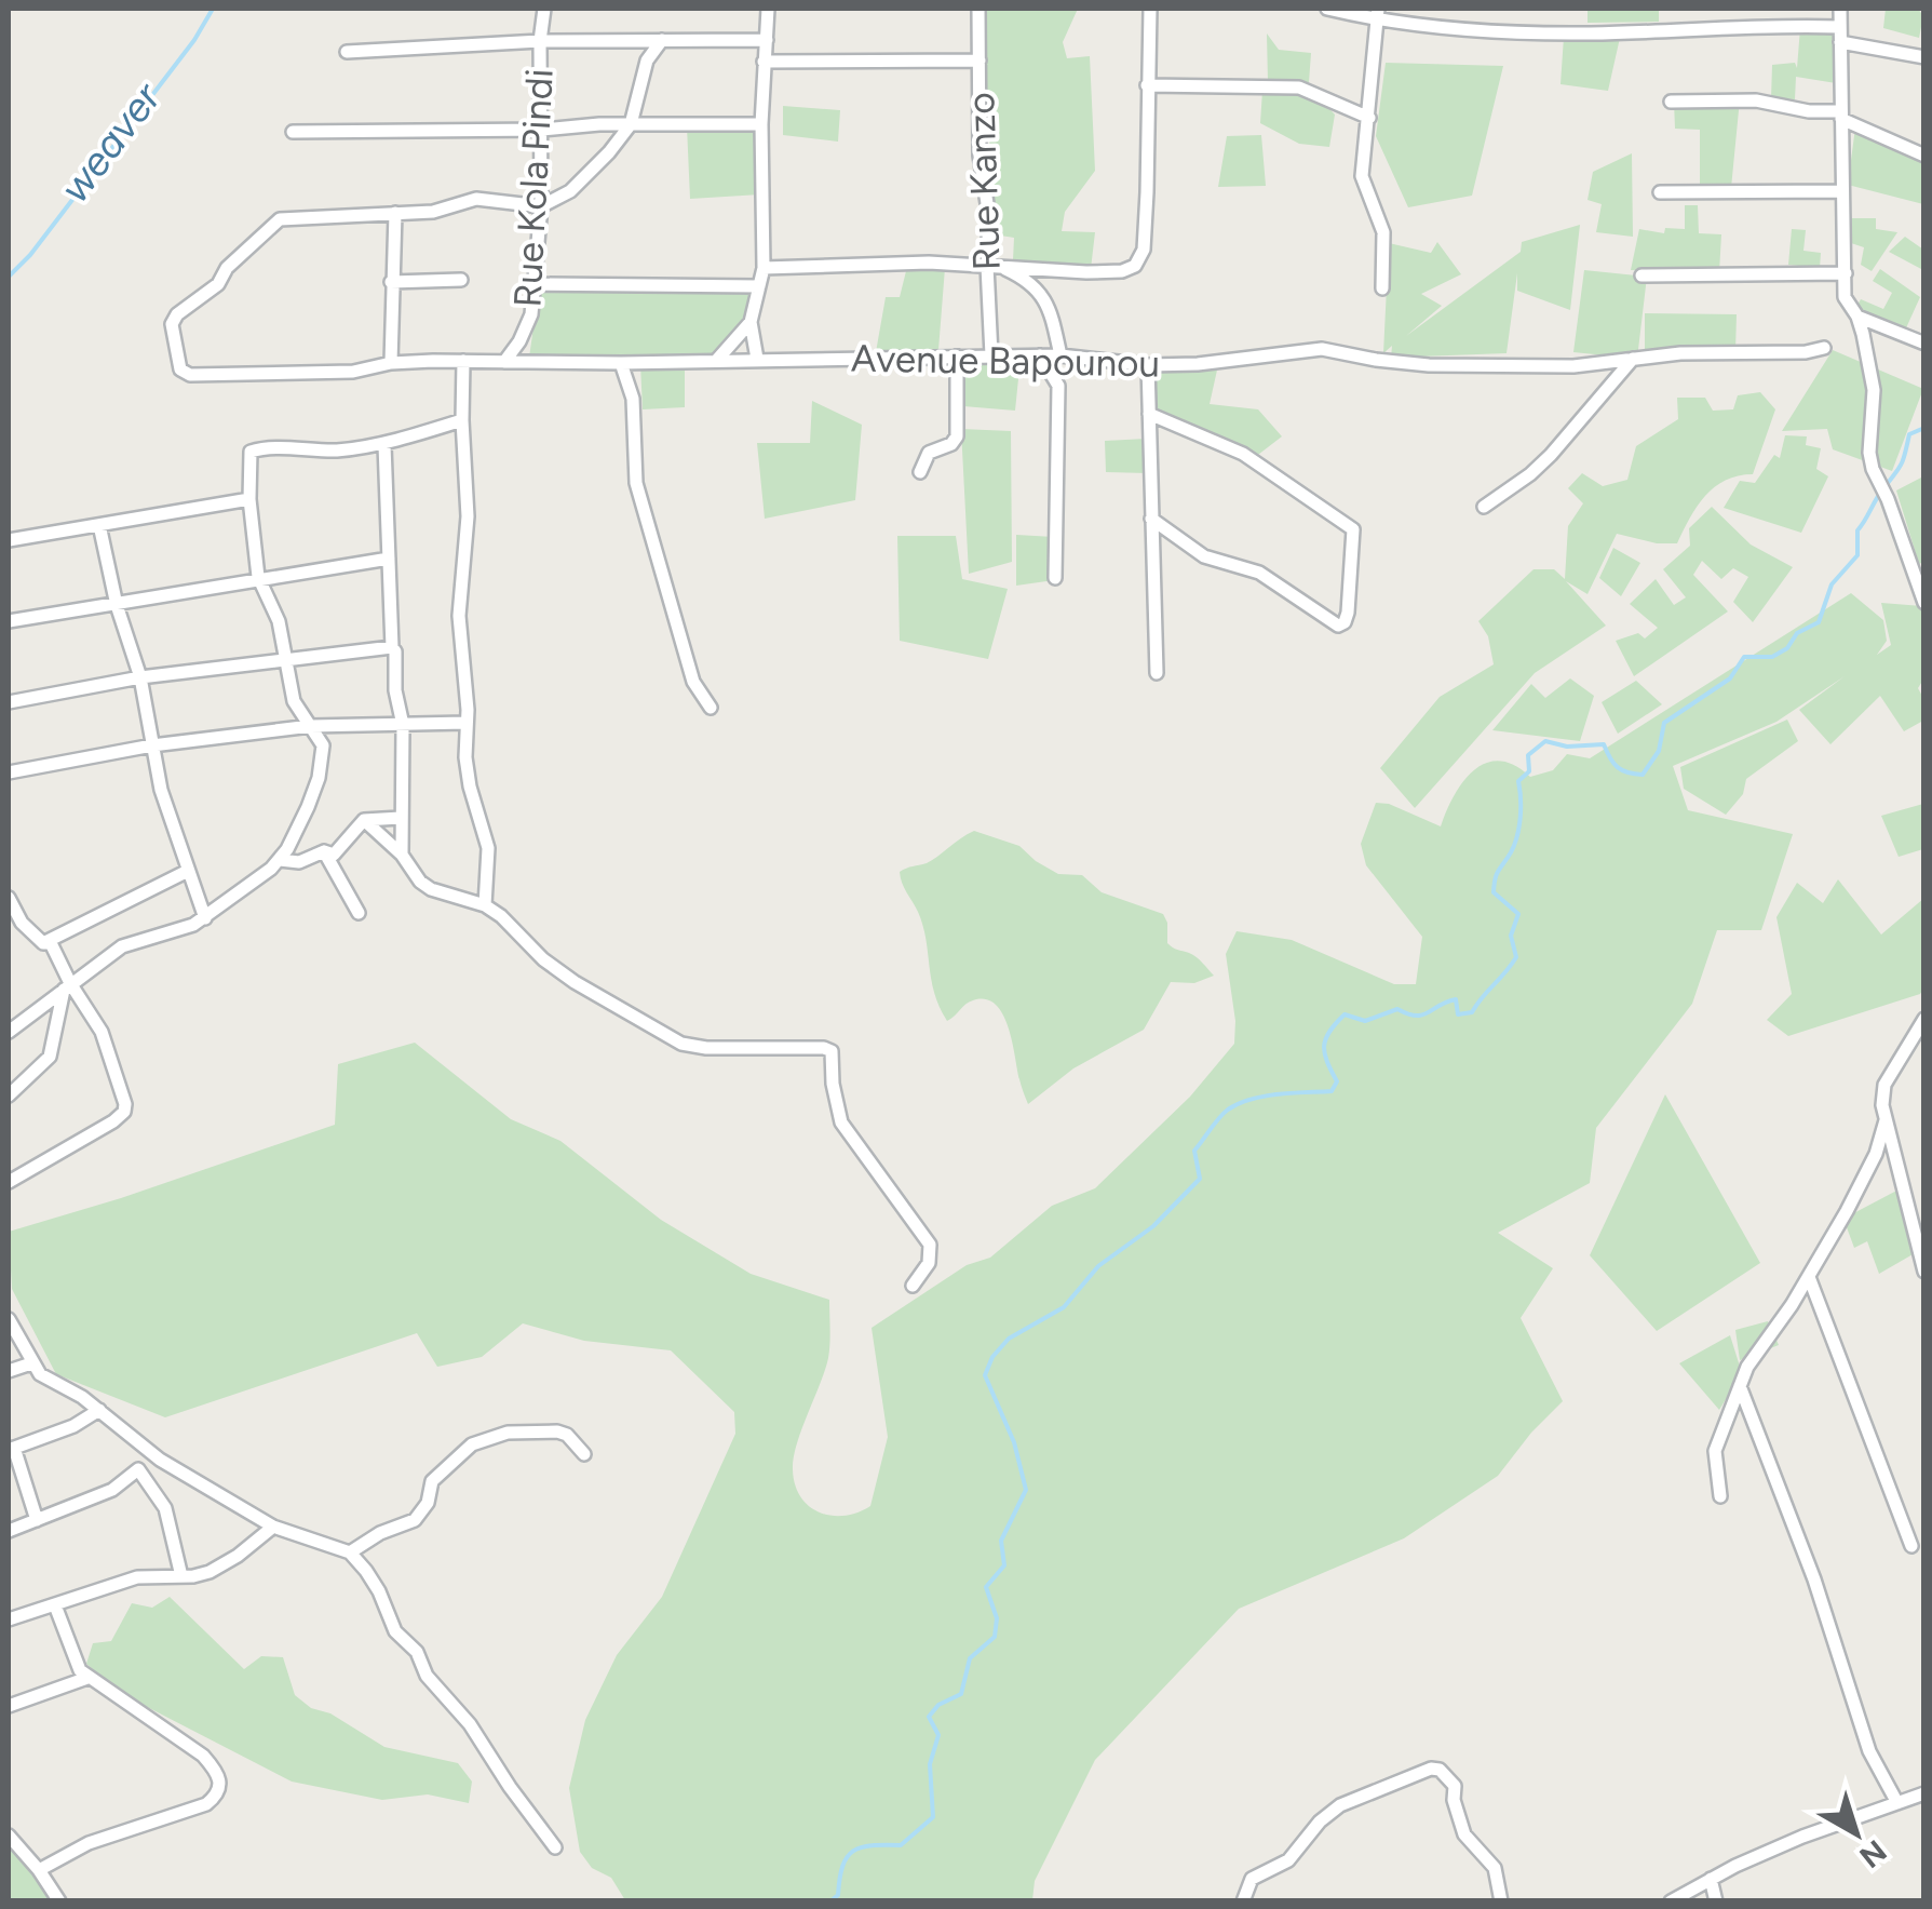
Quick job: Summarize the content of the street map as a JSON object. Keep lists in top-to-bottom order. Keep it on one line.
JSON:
{"streets":{"street":["Rue Kanzo","Rue Kola Pindi","Avenue Bapounou"]},"crossings":[["Rue Kanzo","Avenue Bapounou"],["Rue Kola Pindi","Avenue Bapounou"]],"water":["weaver"],"north":"bottom right"}
